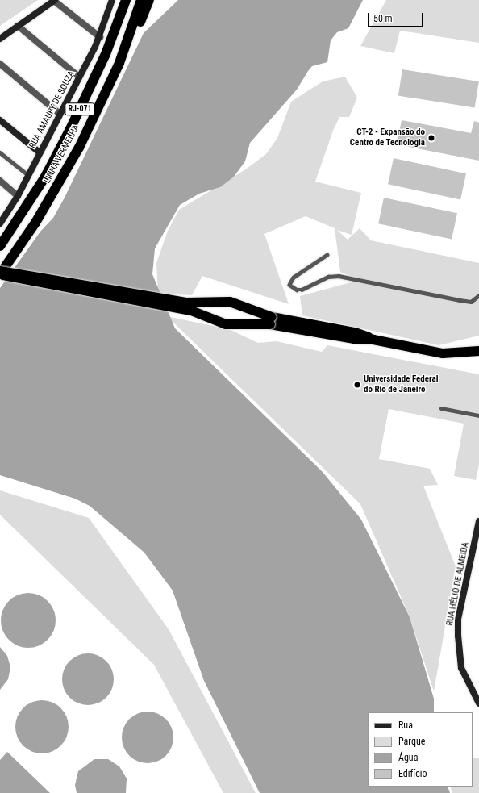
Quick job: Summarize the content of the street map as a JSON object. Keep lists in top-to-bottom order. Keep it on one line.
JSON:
{"streets":{"highway":["RJ-071","LINHA VERMELHA"],"street":["RUA AMAURY DE SOUZA","RUA HÉLIO DE ALMEIDA"]},"places":["CT-2 - Expansão do Centro de Tecnologia","Universidade Federal do Rio de Janeiro"],"legend":["Rua","Parque","Água","Edifício"],"scale_bar":"50 m"}
